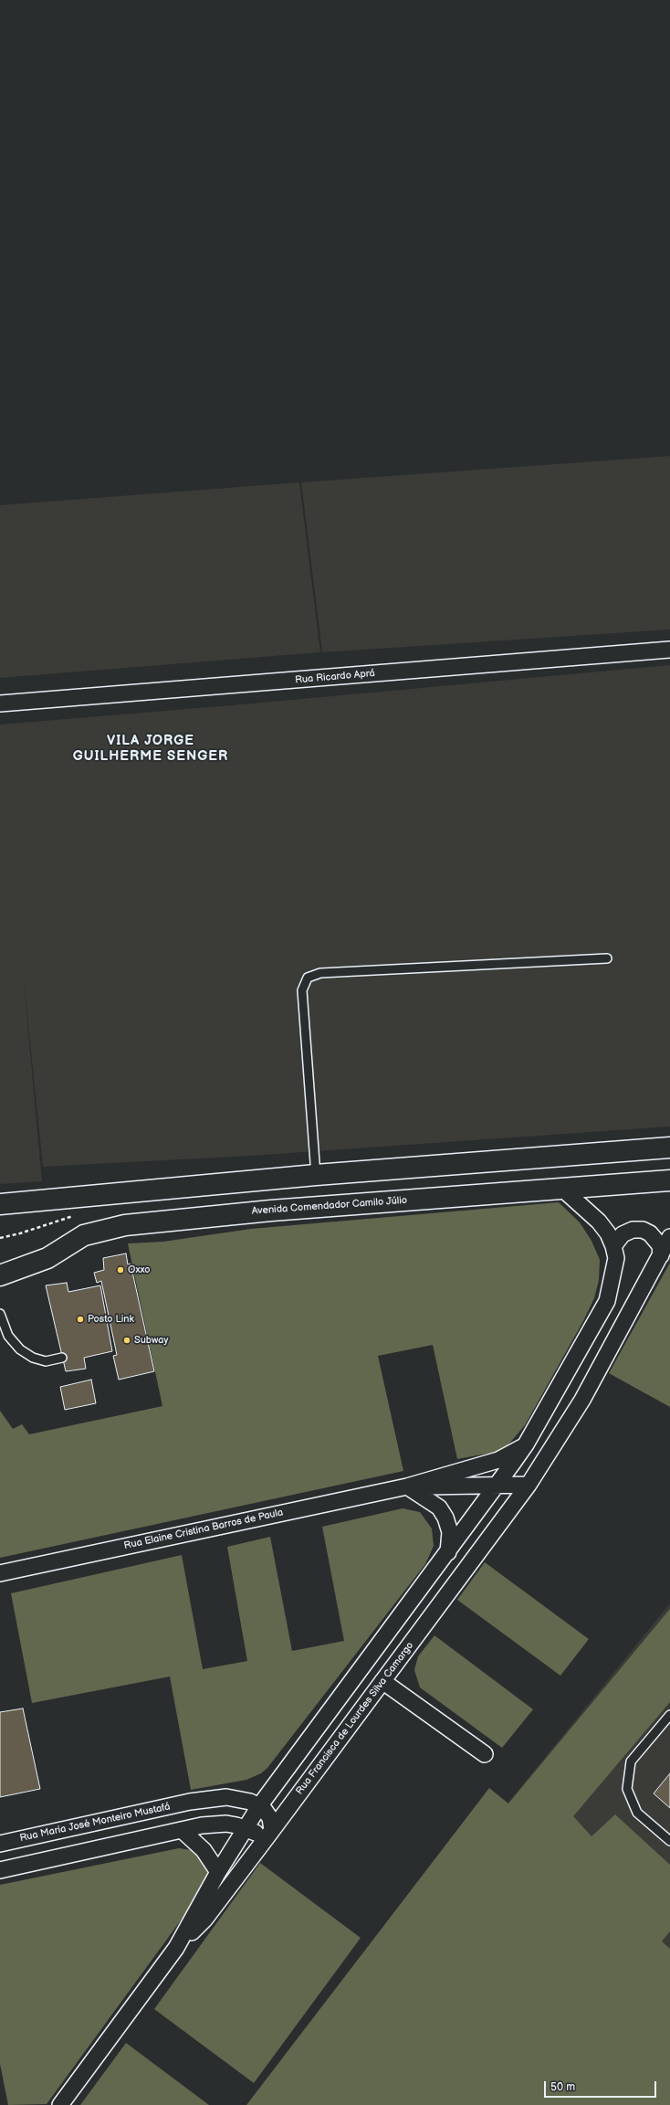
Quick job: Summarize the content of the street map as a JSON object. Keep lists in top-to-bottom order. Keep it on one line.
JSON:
{"streets":{"main road":["Avenida Comendador Camilo Júlio"],"street":["Rua Ricardo Aprá","Rua Elaine Cristina Barros de Paula","Rua Francisca de Lourdes Silva Camargo","Rua Maria José Monteiro Mustafá"]},"crossings":[["Avenida Comendador Camilo Júlio","Rua Francisca de Lourdes Silva Camargo"],["Rua Elaine Cristina Barros de Paula","Rua Francisca de Lourdes Silva Camargo"],["Rua Francisca de Lourdes Silva Camargo","Rua Maria José Monteiro Mustafá"]],"districts":["VILA JORGE GUILHERME SENGER"],"places":["Oxxo","Posto Link","Subway"],"scale_bar":"50 m"}
